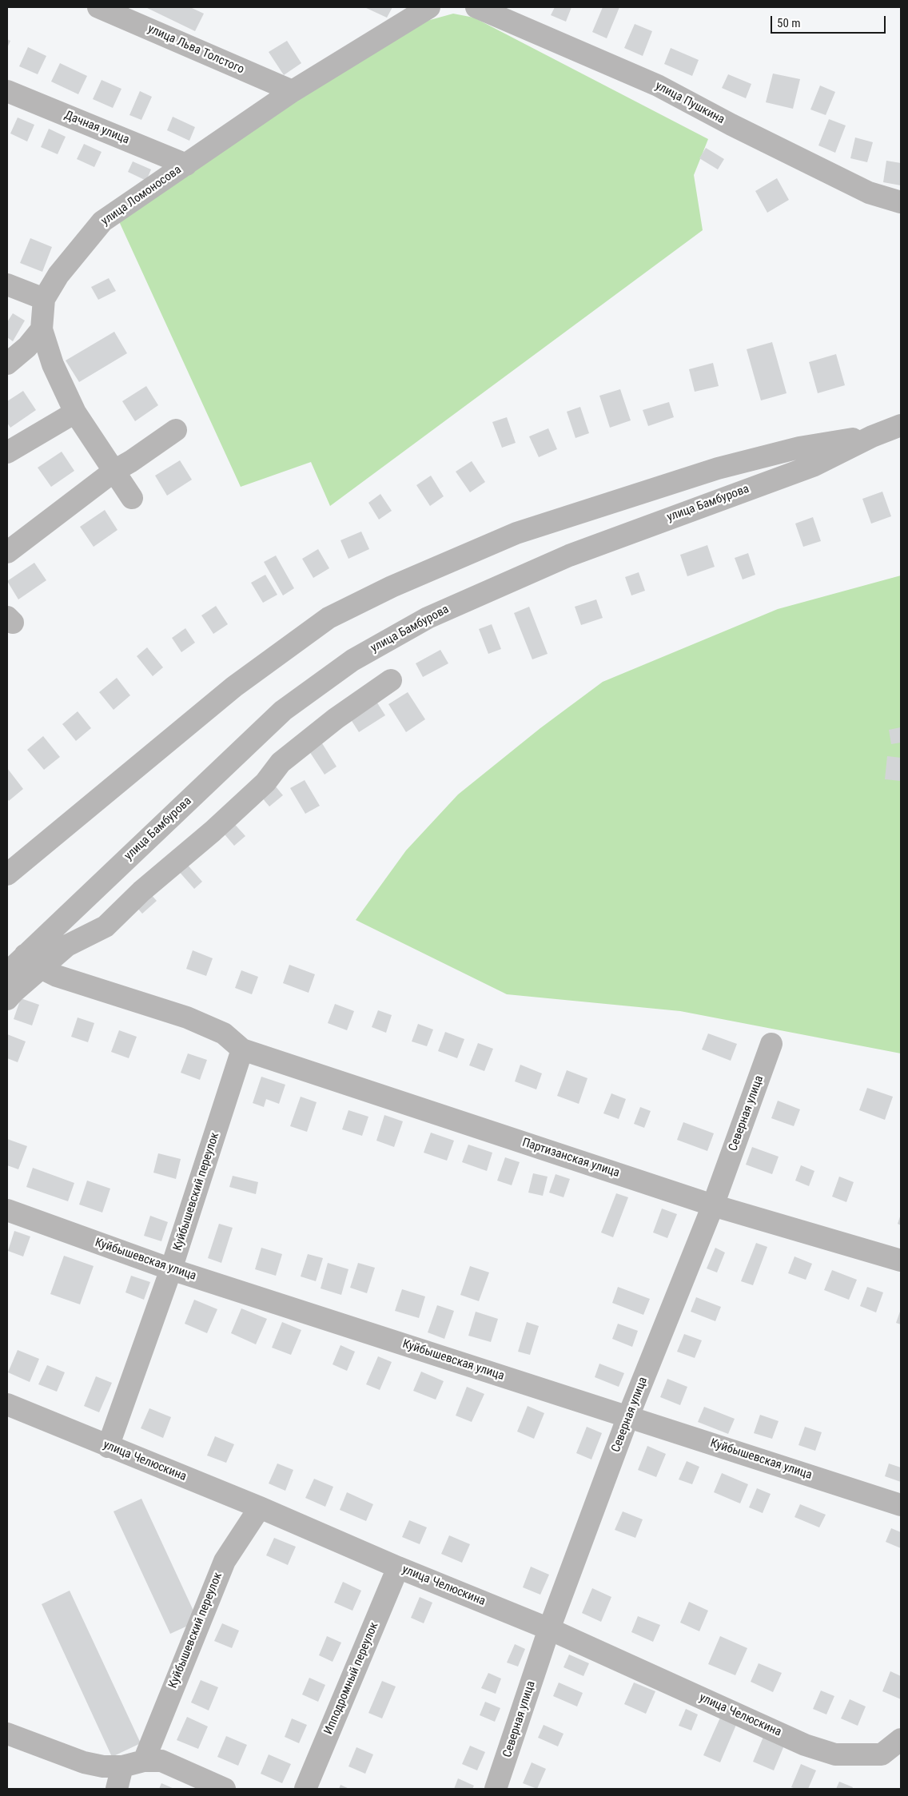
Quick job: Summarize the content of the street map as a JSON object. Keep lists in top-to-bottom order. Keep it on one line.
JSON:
{"streets":{"street":["улица Льва Толстого","улица Пушкина","Дачная улица","улица Ломоносова","улица Бамбурова","Северная улица","Партизанская улица","Куйбышевский переулок","Куйбышевская улица","улица Челюскина","Ипподромный переулок"]},"crossings":[["улица Льва Толстого","улица Ломоносова"],["Дачная улица","улица Ломоносова"],["Северная улица","Партизанская улица"],["Северная улица","Куйбышевская улица"],["Северная улица","улица Челюскина"],["Партизанская улица","Куйбышевский переулок"],["Куйбышевский переулок","Куйбышевская улица"],["Куйбышевский переулок","улица Челюскина"],["улица Челюскина","Ипподромный переулок"]],"scale_bar":"50 m"}
